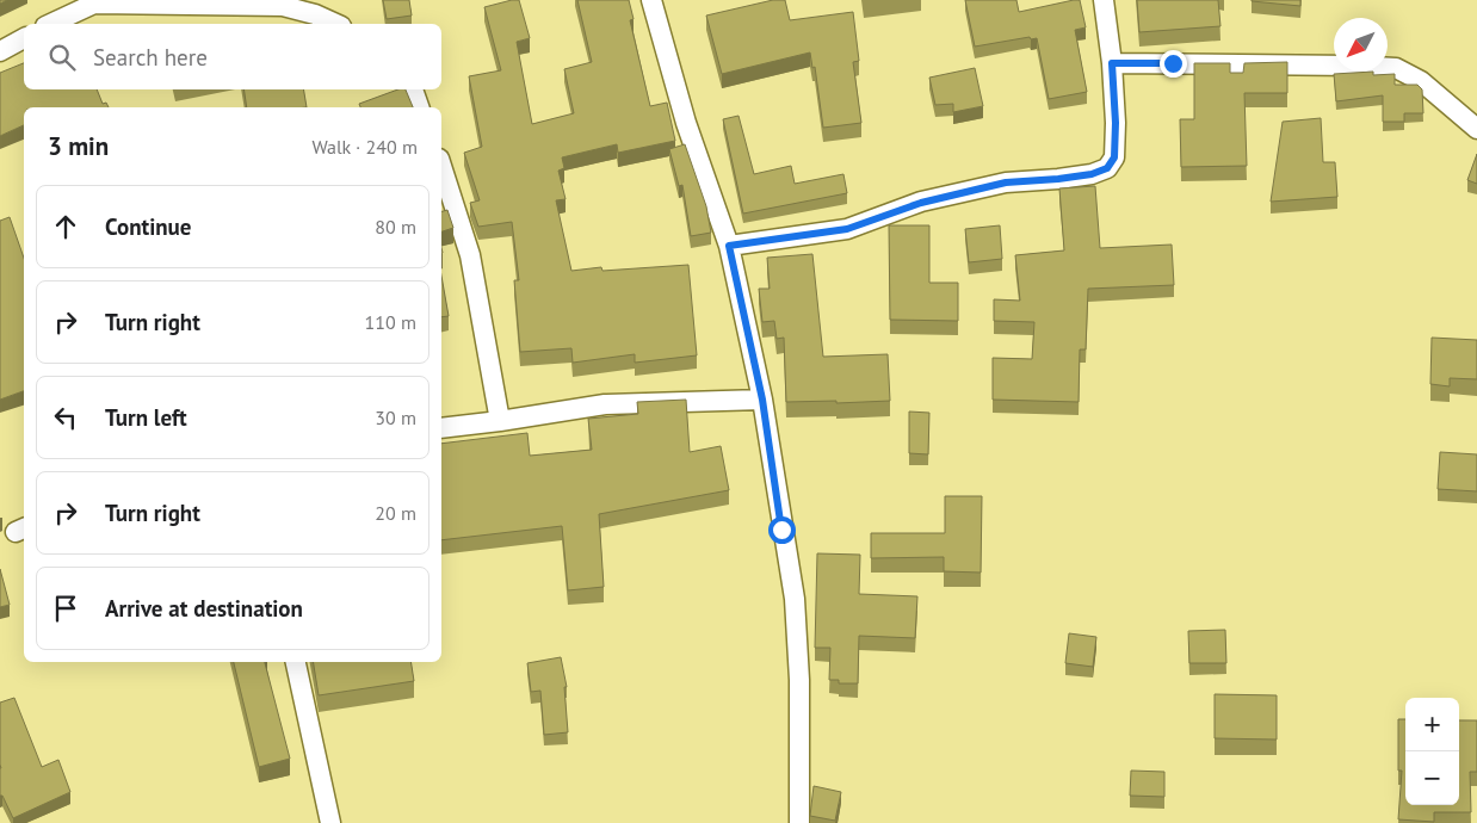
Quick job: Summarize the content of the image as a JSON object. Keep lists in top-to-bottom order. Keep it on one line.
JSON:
{"north":"bottom left","page":{"search":"Search here","heading":["3 min","Walk · 240 m"],"list":[["Continue","80 m"],["Turn right","110 m"],["Turn left","30 m"],["Turn right","20 m"],"Arrive at destination"],"map_buttons":["+","−"]}}
